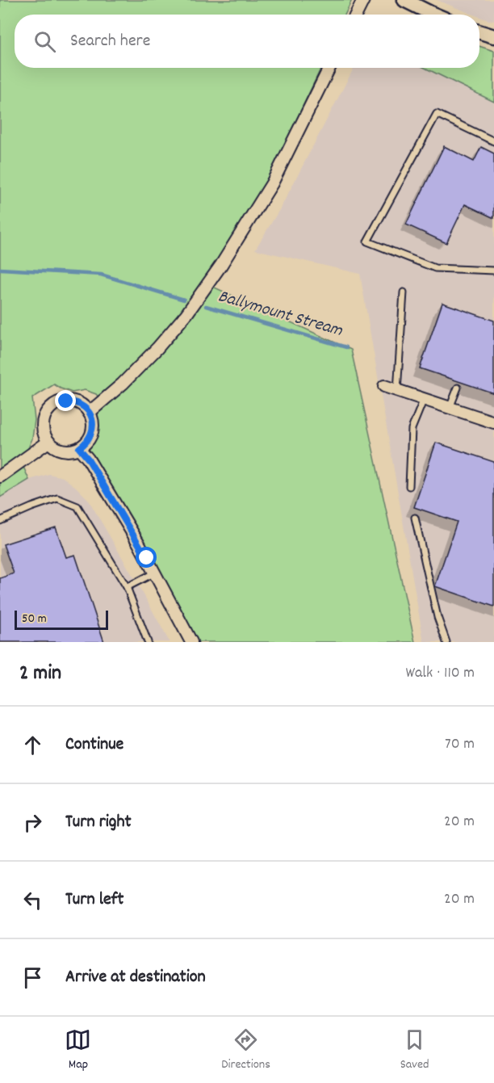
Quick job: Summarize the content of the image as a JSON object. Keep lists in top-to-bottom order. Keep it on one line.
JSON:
{"water":["Ballymount Stream"],"scale_bar":"50 m","page":{"search":"Search here","scale":"50 m","heading":["2 min","Walk · 110 m"],"list":[["Continue","70 m"],["Turn right","20 m"],["Turn left","20 m"],"Arrive at destination"],"nav":["Map","Directions","Saved"]}}
